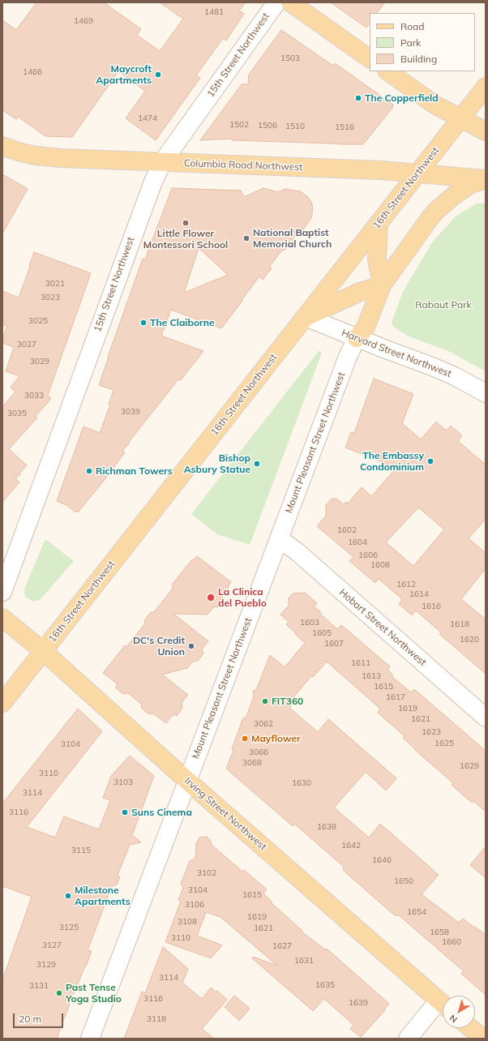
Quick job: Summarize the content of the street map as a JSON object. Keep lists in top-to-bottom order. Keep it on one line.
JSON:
{"streets":{"main road":["Columbia Road Northwest","16th Street Northwest","Irving Street Northwest"],"street":["15th Street Northwest","Harvard Street Northwest","Mount Pleasant Street Northwest","Hobart Street Northwest"]},"crossings":[["15th Street Northwest","Columbia Road Northwest"],["Columbia Road Northwest","16th Street Northwest"],["16th Street Northwest","Harvard Street Northwest"],["16th Street Northwest","Irving Street Northwest"],["Harvard Street Northwest","Mount Pleasant Street Northwest"],["Mount Pleasant Street Northwest","Hobart Street Northwest"],["Mount Pleasant Street Northwest","Irving Street Northwest"]],"parks":["Rabaut Park"],"places":["Maycroft Apartments","The Copperfield","Little Flower Montessori School","National Baptist Memorial Church","The Claiborne","The Embassy Condominium","Bishop Asbury Statue","Richman Towers","La Clinica del Pueblo","DC's Credit Union","FIT360","Mayflower","Suns Cinema","Milestone Apartments","Past Tense Yoga Studio"],"house_numbers":["1481","1469","1503","1466","1474","1502","1506","1510","1516","3021","3023","3025","3027","3029","3033","3039","3035","1602","1604","1606","1608","1612","1614","1616","1603","1618","1605","1620","1607","1611","1613","1615","1617","1619","1621","3062","1623","1625","3104","3066","3068","1629","3110","3103","1630","3114","3116","1638","1642","3115","1646","3102","1650","3104","1615","3106","1654","1619","3108","3125","1621","1658","3110","1660","3127","1627","1631","3129","3114","1635","3131","3116","1639","3118"],"legend":["Road","Park","Building"],"scale_bar":"20 m","north":"bottom left"}
